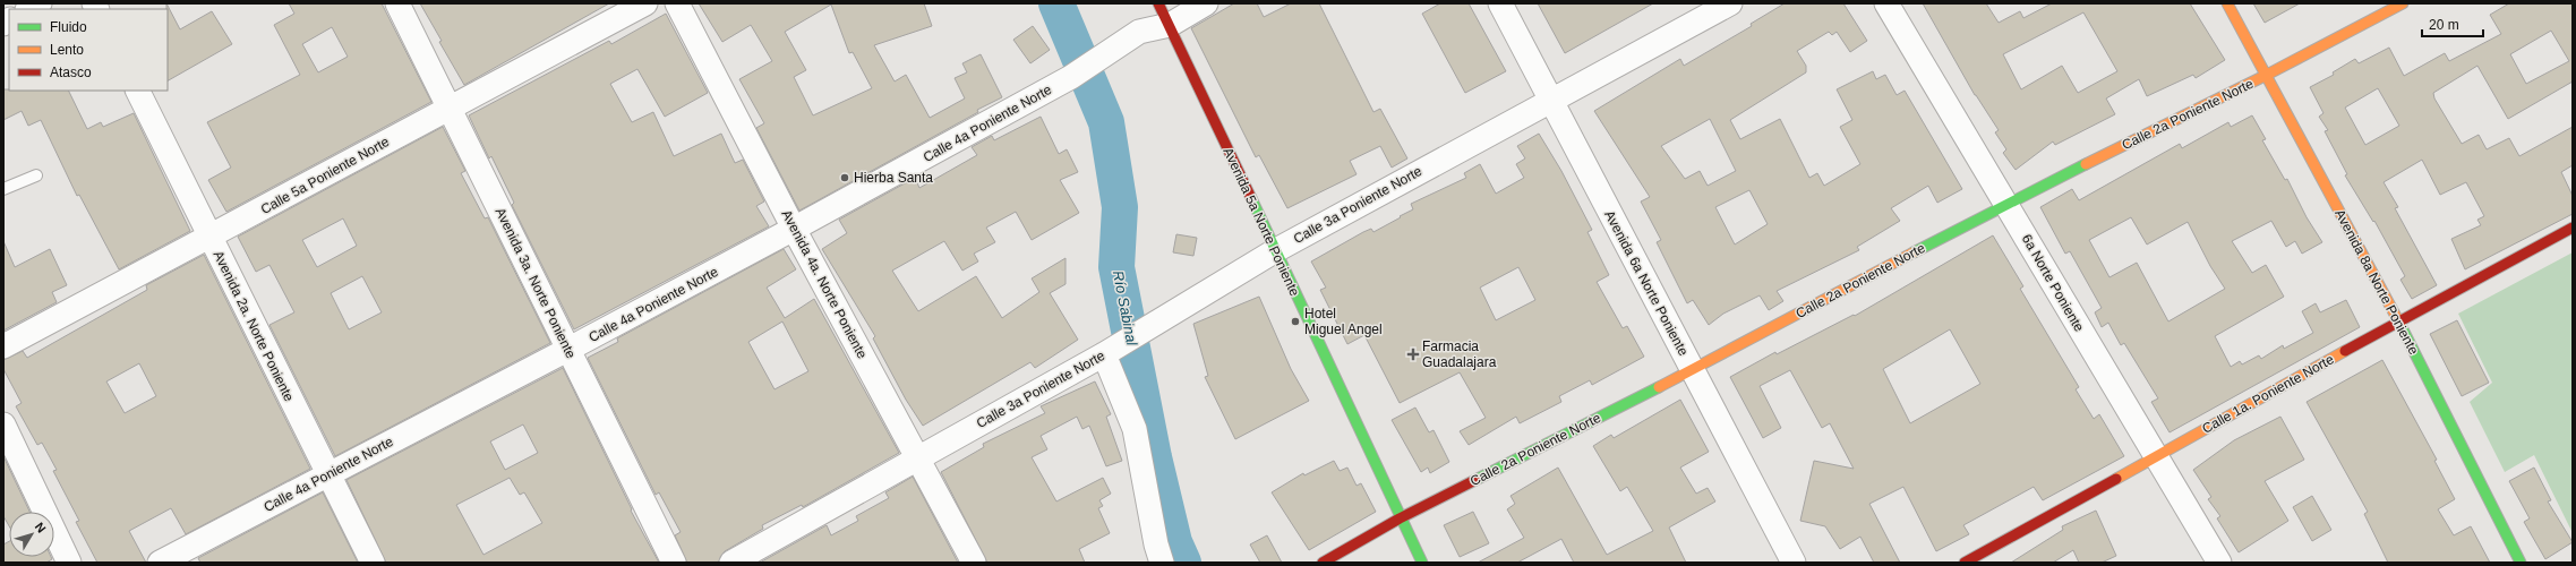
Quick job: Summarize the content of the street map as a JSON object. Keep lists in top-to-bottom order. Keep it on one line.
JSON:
{"streets":{"street":["Calle 2a Poniente Norte","Calle 4a Poniente Norte","Calle 5a Poniente Norte","Calle 3a Poniente Norte","Avenida 5a Norte Poniente","Avenida 8a Norte Poniente","Avenida 3a. Norte Poniente","Avenida 6a Norte Poniente","6a Norte Poniente","Avenida 4a. Norte Poniente","Avenida 2a. Norte Poniente","Calle 1a. Poniente Norte"]},"crossings":[["Calle 2a Poniente Norte","Avenida 5a Norte Poniente"],["Calle 2a Poniente Norte","Avenida 8a Norte Poniente"],["Calle 2a Poniente Norte","Avenida 6a Norte Poniente"],["Calle 2a Poniente Norte","6a Norte Poniente"],["Calle 4a Poniente Norte","Avenida 5a Norte Poniente"],["Calle 4a Poniente Norte","Avenida 3a. Norte Poniente"],["Calle 4a Poniente Norte","Avenida 4a. Norte Poniente"],["Calle 4a Poniente Norte","Avenida 2a. Norte Poniente"],["Calle 5a Poniente Norte","Avenida 3a. Norte Poniente"],["Calle 5a Poniente Norte","Avenida 2a. Norte Poniente"],["Calle 3a Poniente Norte","Avenida 5a Norte Poniente"],["Calle 3a Poniente Norte","Avenida 6a Norte Poniente"],["Calle 3a Poniente Norte","Avenida 4a. Norte Poniente"],["Avenida 8a Norte Poniente","Calle 1a. Poniente Norte"],["6a Norte Poniente","Calle 1a. Poniente Norte"]],"water":["Río Sabinal"],"places":{"other":["Hierba Santa","Hotel Miguel Angel"],"health":["Farmacia Guadalajara"]},"legend":["Fluido","Lento","Atasco"],"scale_bar":"20 m","north":"top right"}
